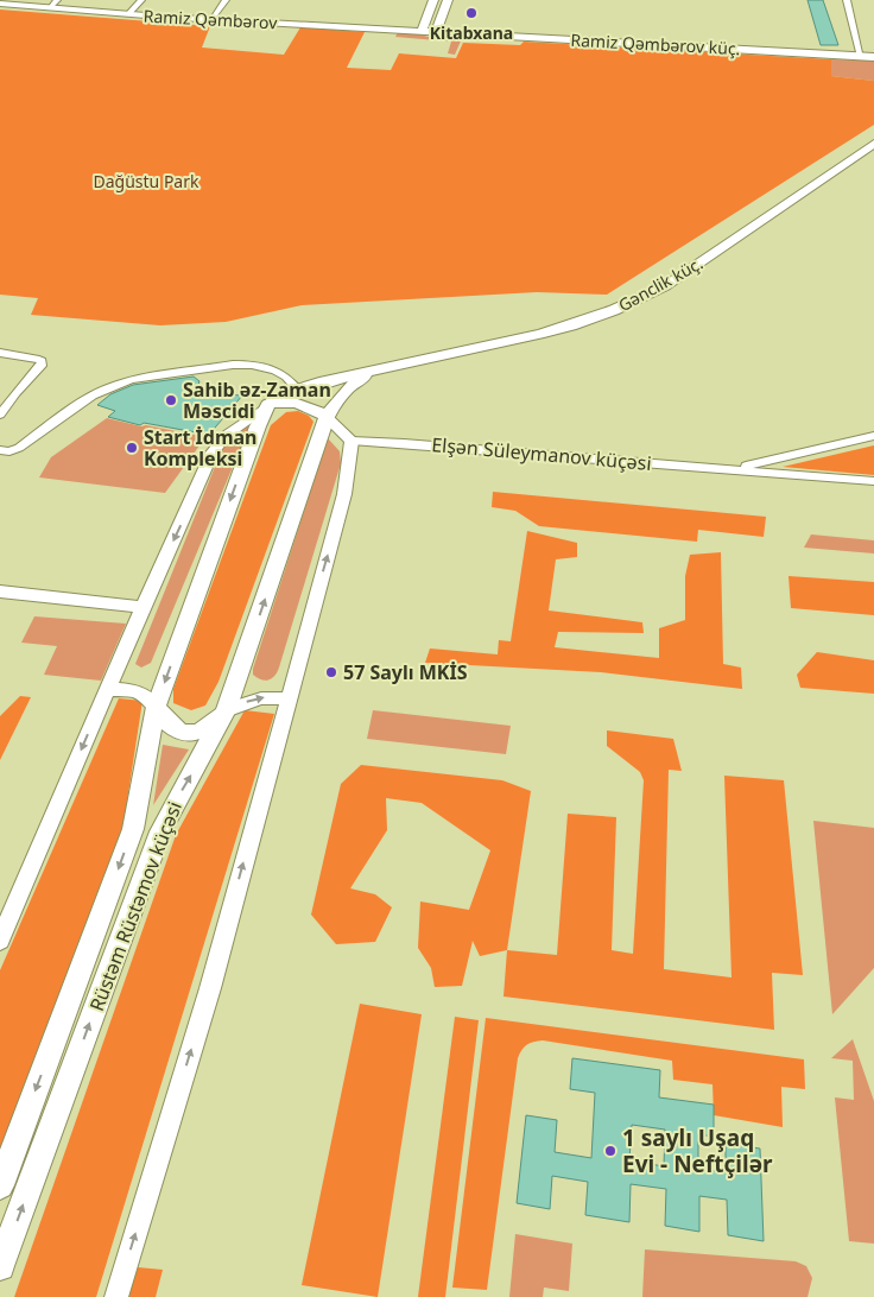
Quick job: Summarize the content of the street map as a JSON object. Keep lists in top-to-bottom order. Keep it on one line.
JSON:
{"streets":{"main road":["Ramiz Qəmbərov","Ramiz Qəmbərov küç.","Gənclik küç.","Rüstəm Rüstəmov küçəsi"],"street":["Elşən Süleymanov küçəsi"]},"crossings":[["Ramiz Qəmbərov","Ramiz Qəmbərov küç."]],"parks":["Dağüstu Park"],"places":["Kitabxana","Sahib əz-Zaman Məscidi","Start İdman Kompleksi","57 Saylı MKİS","1 saylı Uşaq Evi - Neftçilər"]}
